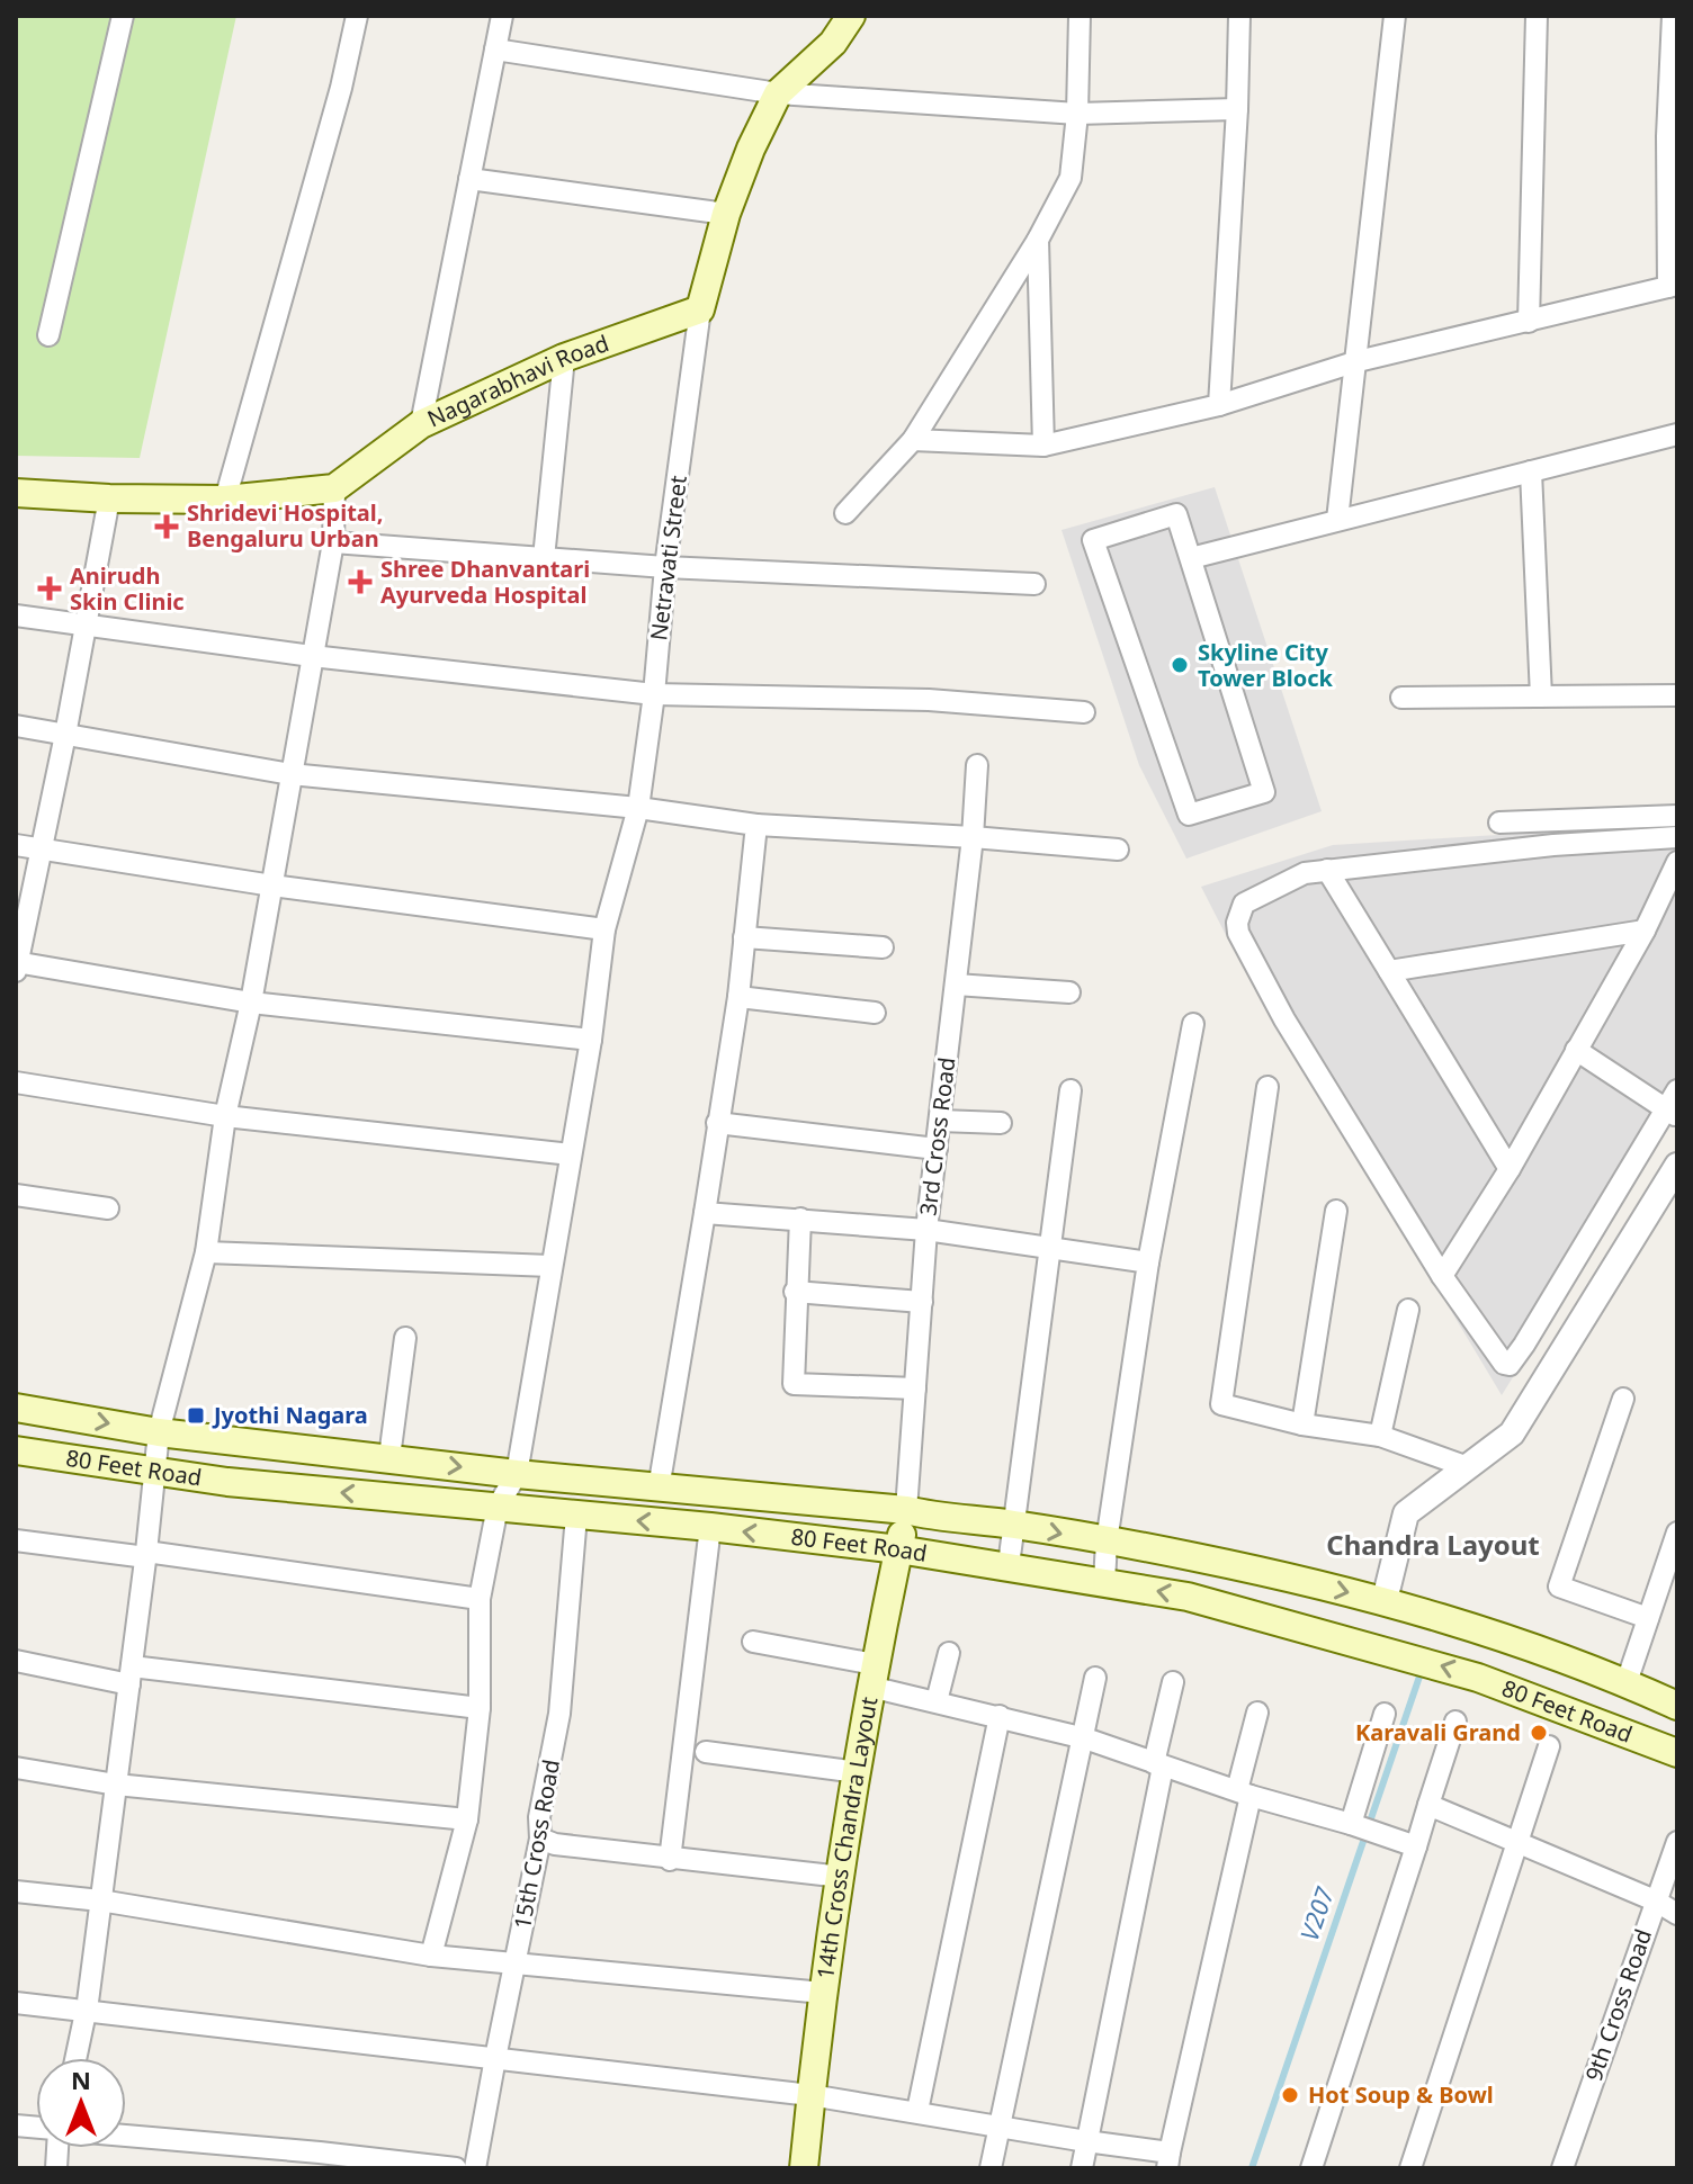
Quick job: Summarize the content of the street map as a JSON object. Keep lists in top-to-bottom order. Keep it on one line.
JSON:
{"streets":{"main road":["Nagarabhavi Road","80 Feet Road","14th Cross Chandra Layout"],"street":["Netravati Street","3rd Cross Road","15th Cross Road","9th Cross Road"]},"crossings":[["Nagarabhavi Road","Netravati Street"],["Netravati Street","80 Feet Road"],["3rd Cross Road","80 Feet Road"],["3rd Cross Road","14th Cross Chandra Layout"],["80 Feet Road","14th Cross Chandra Layout"],["80 Feet Road","15th Cross Road"]],"districts":["Chandra Layout"],"water":["V207"],"places":{"health":["Shridevi Hospital, Bengaluru Urban","Shree Dhanvantari Ayurveda Hospital","Anirudh Skin Clinic"],"other":["Skyline City Tower Block","Karavali Grand","Hot Soup & Bowl"],"transit":["Jyothi Nagara"]},"north":"top"}
